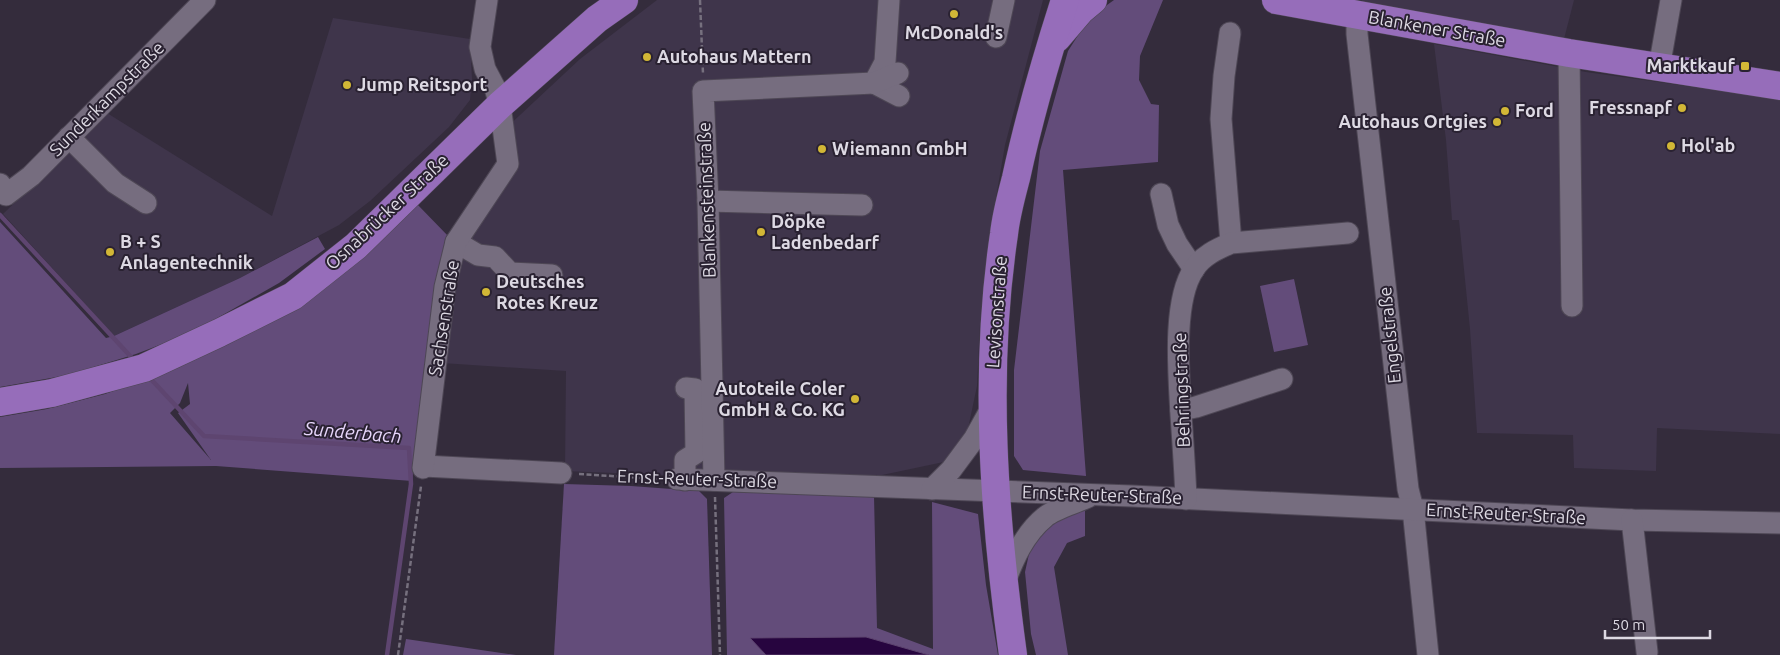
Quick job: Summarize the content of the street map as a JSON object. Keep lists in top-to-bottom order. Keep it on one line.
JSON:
{"streets":{"main road":["Blankener Straße","Osnabrücker Straße","Levisonstraße"],"street":["Sunderkampstraße","Blankensteinstraße","Sachsenstraße","Engelstraße","Behringstraße","Ernst-Reuter-Straße"]},"crossings":[["Blankener Straße","Engelstraße"],["Blankensteinstraße","Ernst-Reuter-Straße"],["Osnabrücker Straße","Sachsenstraße"],["Levisonstraße","Ernst-Reuter-Straße"],["Engelstraße","Ernst-Reuter-Straße"],["Behringstraße","Ernst-Reuter-Straße"]],"water":["Sunderbach"],"places":{"other":["McDonald's","Autohaus Mattern","Jump Reitsport","Fressnapf","Ford","Autohaus Ortgies","Hol'ab","Wiemann GmbH","Döpke Ladenbedarf","B + S Anlagentechnik","Deutsches Rotes Kreuz","Autoteile Coler GmbH & Co. KG"],"transit":["Marktkauf"]},"scale_bar":"50 m"}
